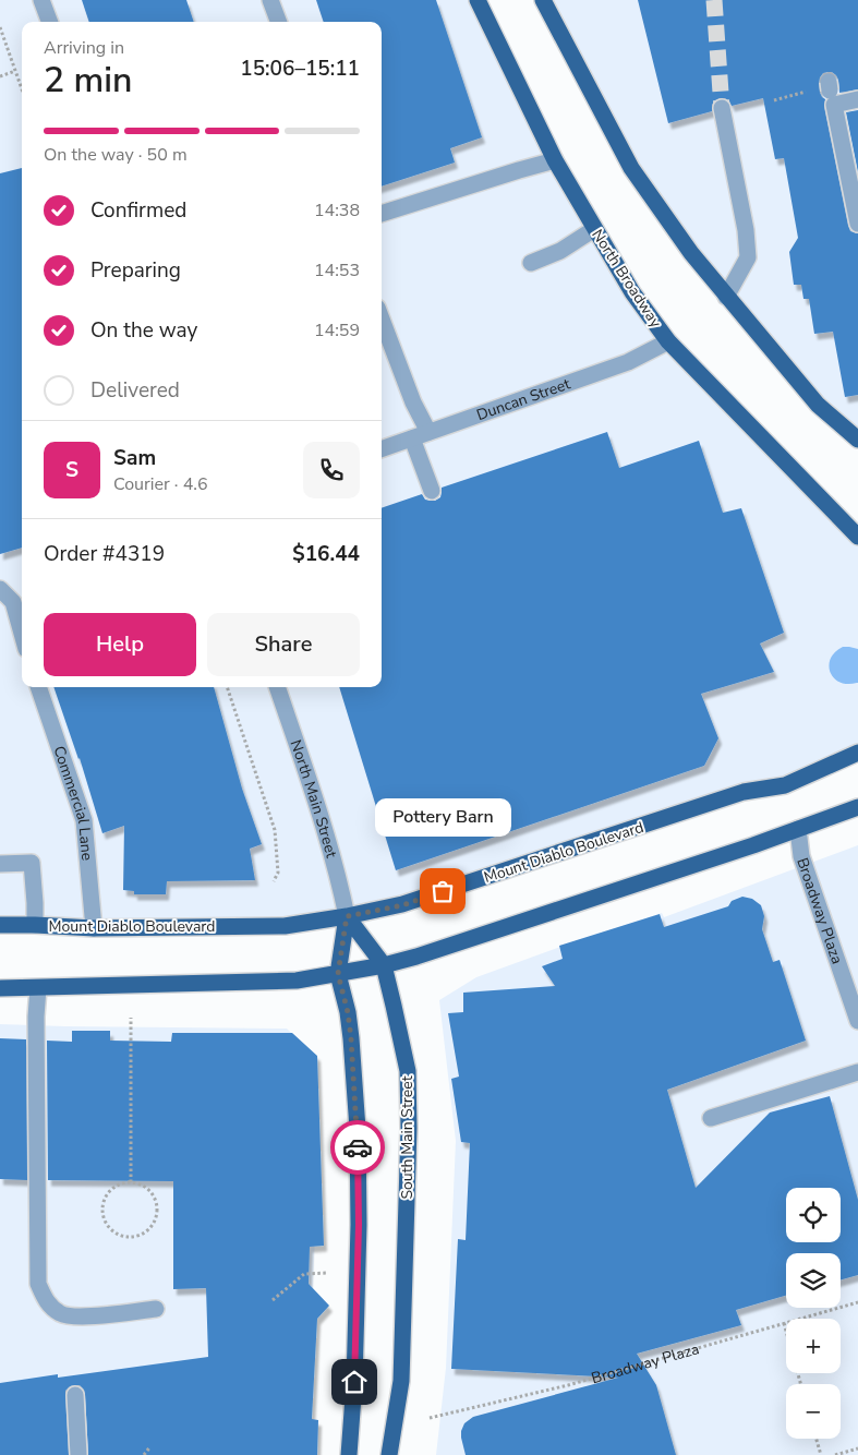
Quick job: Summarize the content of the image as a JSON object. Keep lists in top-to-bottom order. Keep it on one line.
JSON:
{"streets":{"main road":["North Broadway","Mount Diablo Boulevard","South Main Street"],"street":["Duncan Street","North Main Street","Commercial Lane","Broadway Plaza"]},"crossings":[["North Broadway","Duncan Street"],["North Main Street","Mount Diablo Boulevard"],["North Main Street","South Main Street"],["Commercial Lane","Mount Diablo Boulevard"],["Mount Diablo Boulevard","South Main Street"]],"places":["Pottery Barn"],"page":{"heading":["2 min","Arriving in","15:06–15:11"],"panel":["Sam","Courier · 4.6","Order #4319","$16.44"],"bar":"On the way · 50 m","list":[["Confirmed","14:38"],["Preparing","14:53"],["On the way","14:59"],"Delivered"],"round":"S","buttons":["Help","Share"],"bubble":"Pottery Barn","map_buttons":["+","−"]}}
